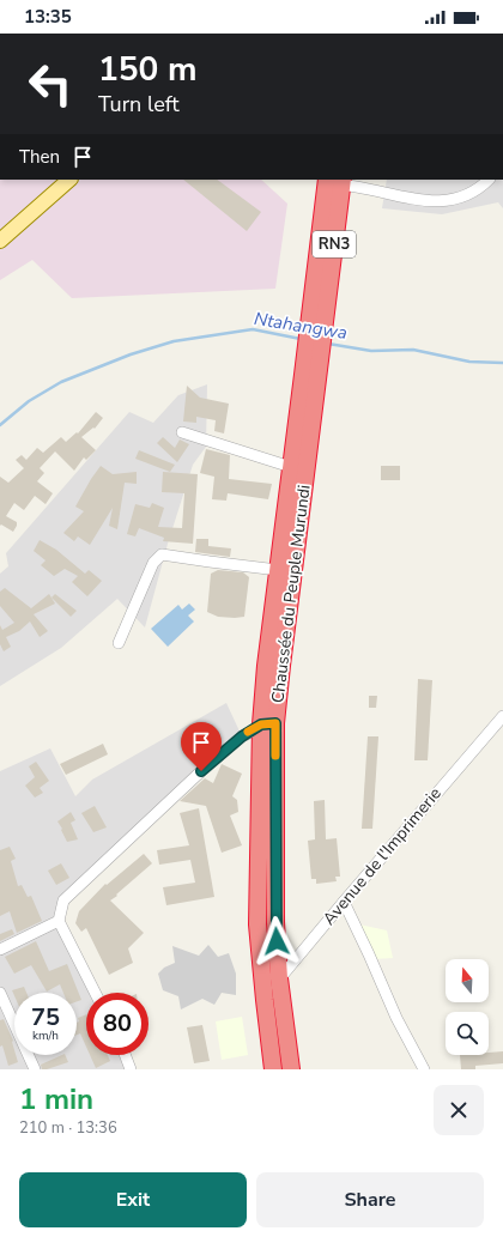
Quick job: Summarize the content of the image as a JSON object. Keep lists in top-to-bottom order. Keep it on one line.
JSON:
{"streets":{"highway":["RN3","Chaussée du Peuple Murundi"],"street":["Avenue de l'Imprimerie"]},"crossings":[["Chaussée du Peuple Murundi","Avenue de l'Imprimerie"]],"water":["Ntahangwa"],"north":"top","page":{"status":"13:35","turn":["150 m","Turn left"],"then":"Then","speed":"75 km/h","limit":"80","heading":["1 min","210 m · 13:36"],"buttons":["Exit","Share"]}}
